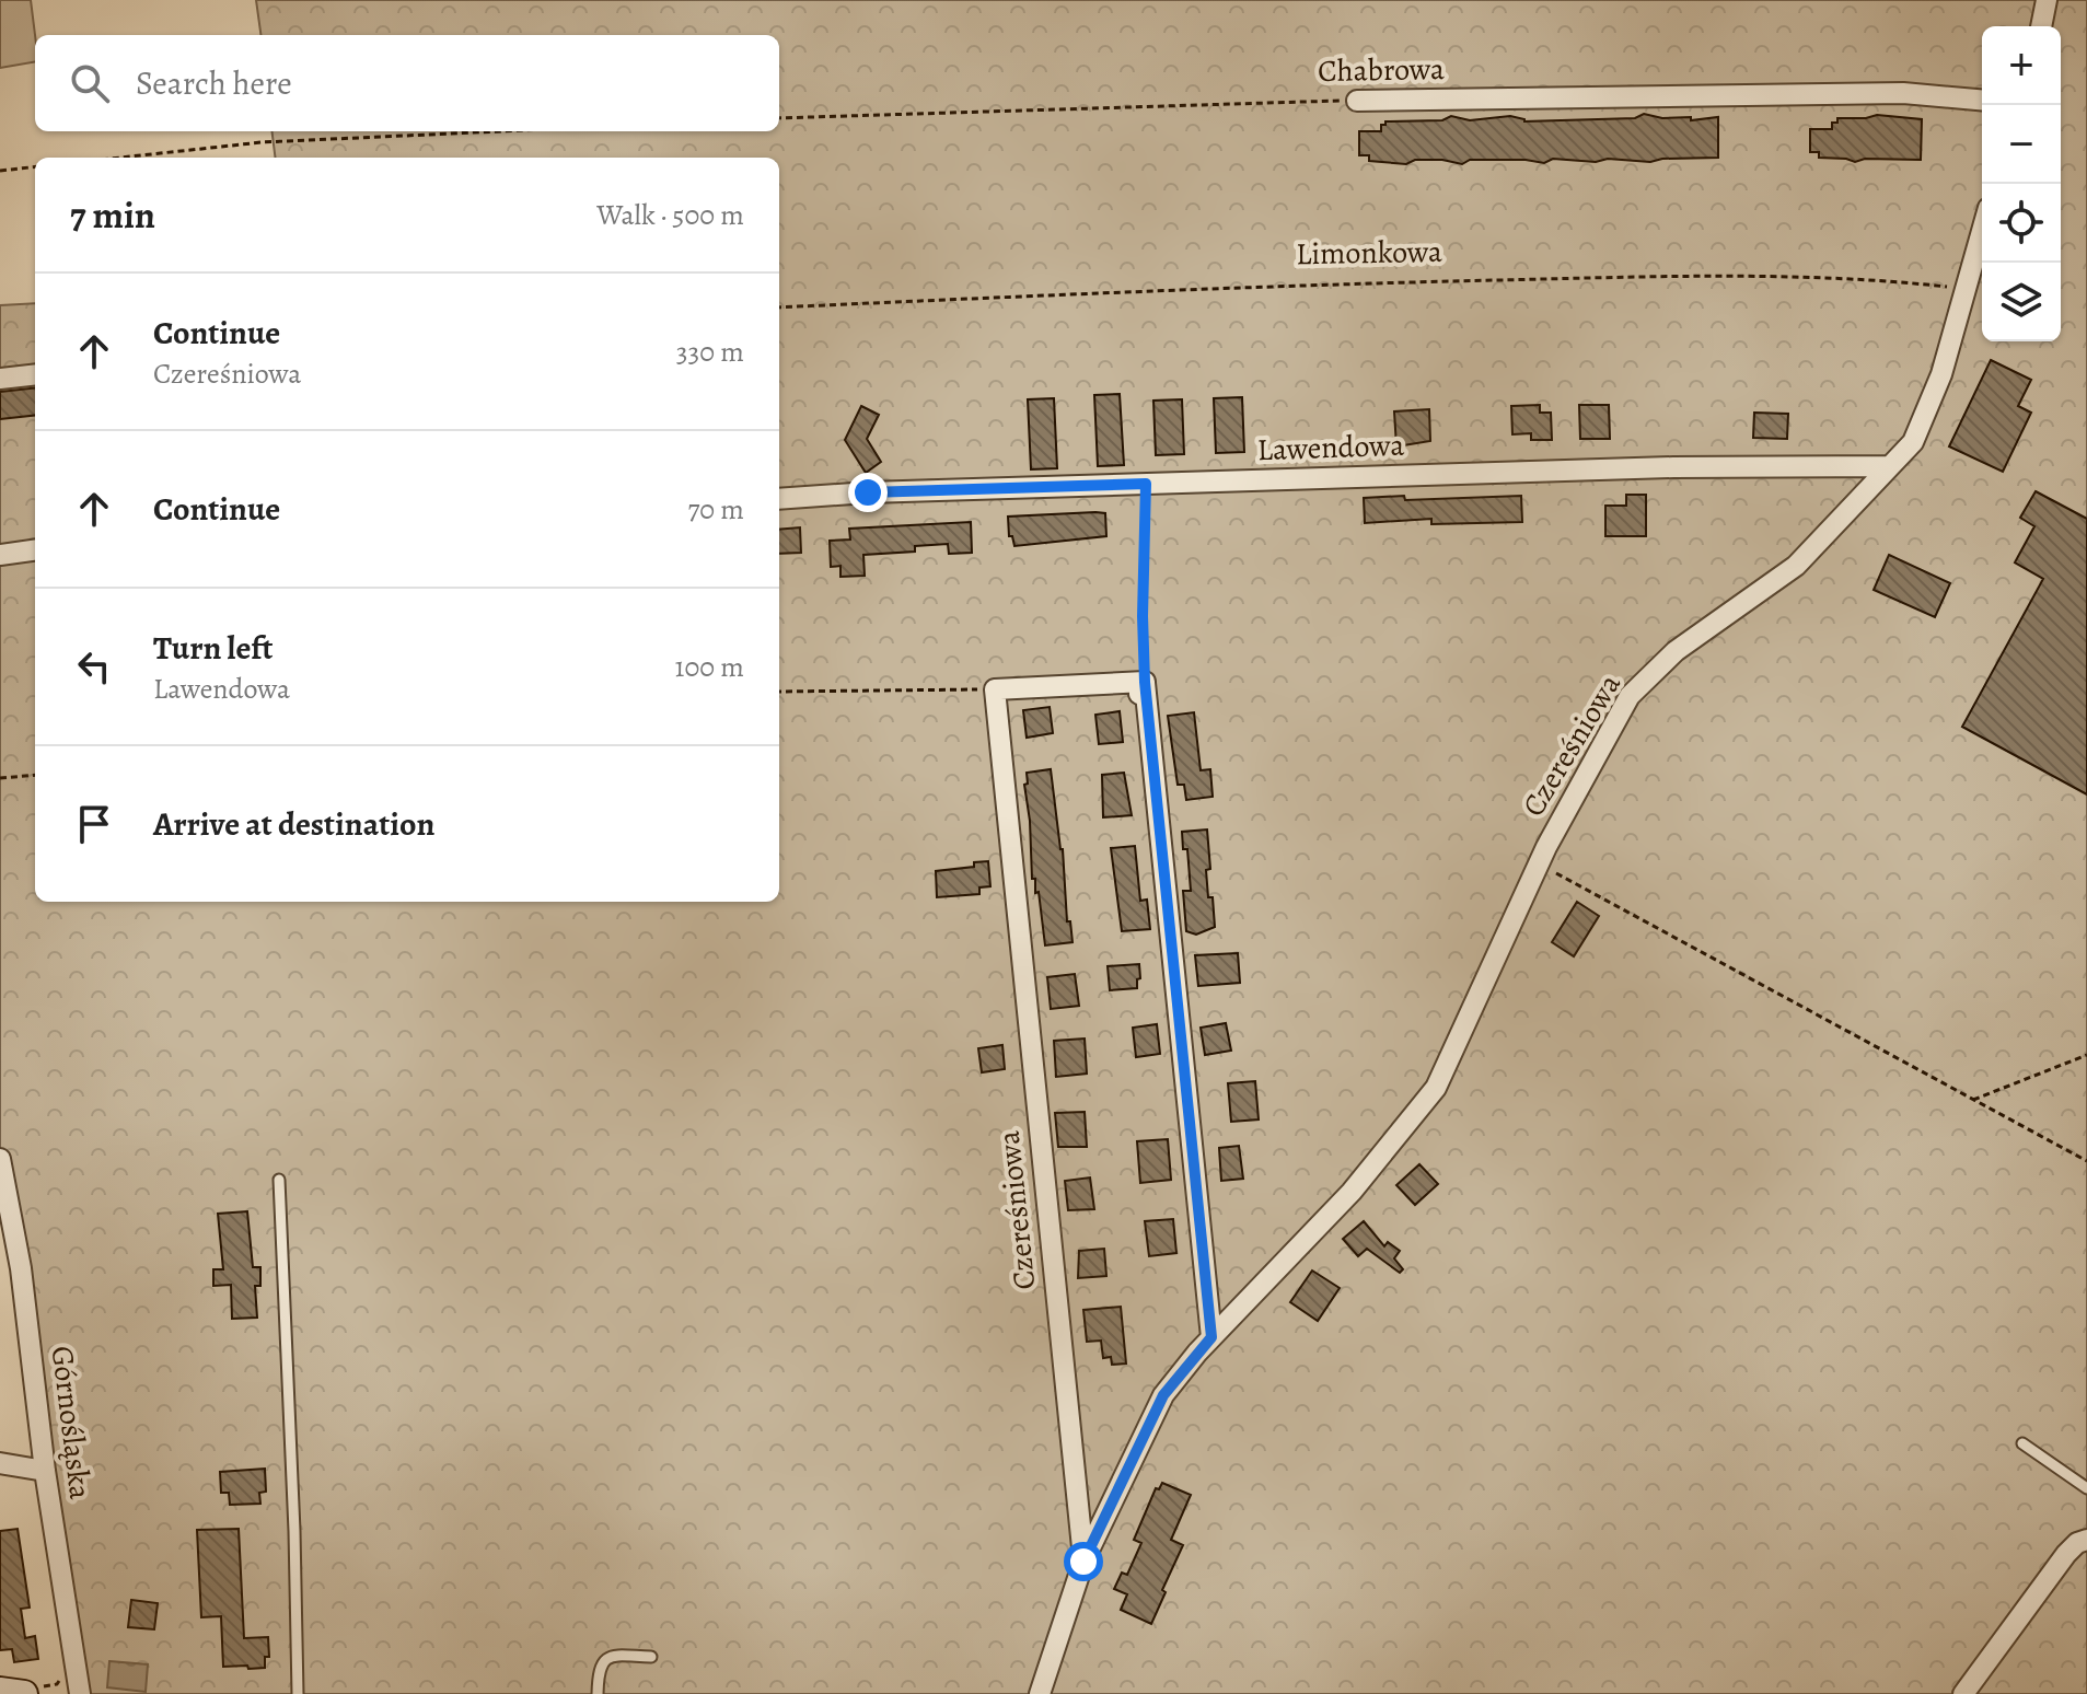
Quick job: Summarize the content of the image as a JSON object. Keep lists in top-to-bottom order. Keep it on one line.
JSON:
{"streets":{"street":["Chabrowa","Lawendowa","Czereśniowa","Górnośląska"],"path":["Limonkowa"]},"crossings":[["Limonkowa","Czereśniowa"],["Lawendowa","Czereśniowa"]],"page":{"map_buttons":["+","−"],"search":"Search here","heading":["7 min","Walk · 500 m"],"list":[["Continue","Czereśniowa","330 m"],["Continue","70 m"],["Turn left","Lawendowa","100 m"],"Arrive at destination"]}}
